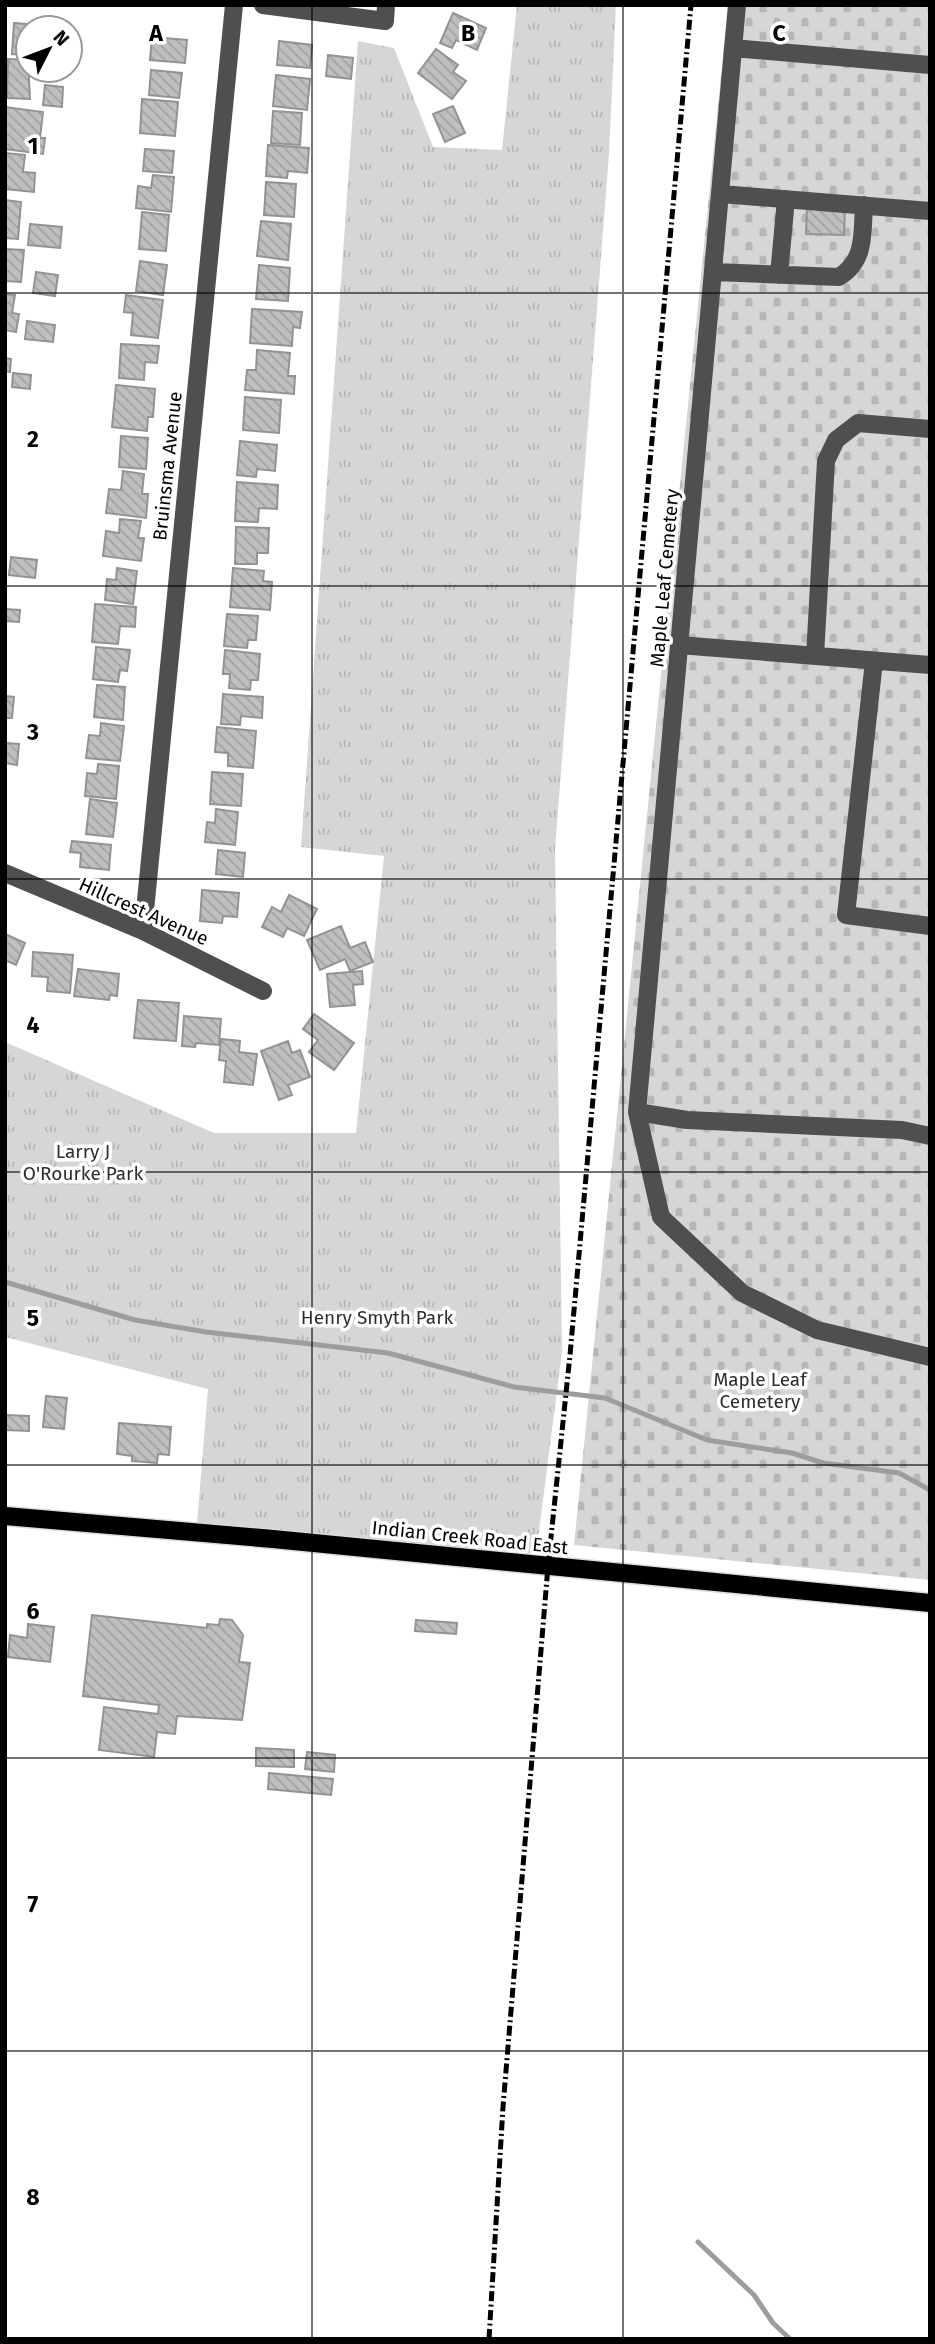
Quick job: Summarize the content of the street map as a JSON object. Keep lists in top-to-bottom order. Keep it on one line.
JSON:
{"streets":{"main road":["Indian Creek Road East"],"street":["Bruinsma Avenue","Maple Leaf Cemetery","Hillcrest Avenue"]},"crossings":[["Bruinsma Avenue","Hillcrest Avenue"]],"parks":["Larry J O'Rourke Park","Henry Smyth Park","Maple Leaf Cemetery"],"north":"top right","grid":{"columns":["A","B","C"],"rows":["1","2","3","4","5","6","7","8"]}}
